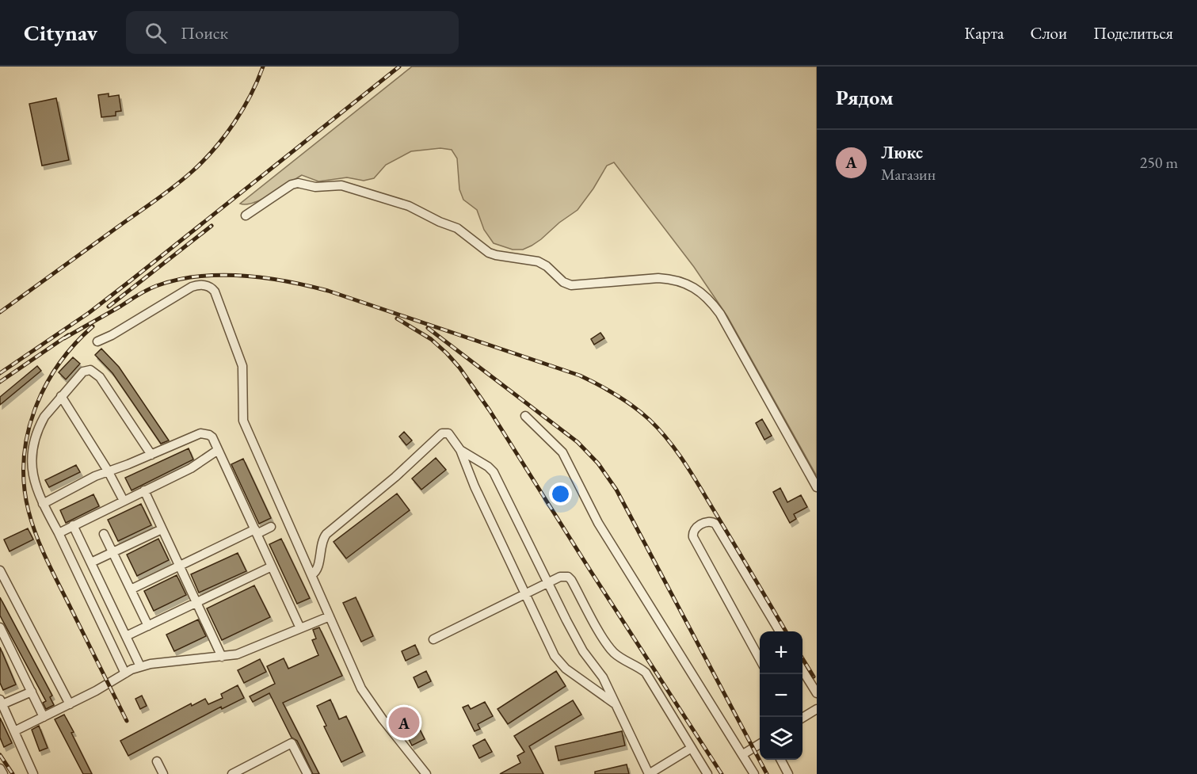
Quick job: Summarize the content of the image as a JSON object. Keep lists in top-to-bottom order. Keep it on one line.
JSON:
{"page":{"header":"Citynav","search":"Поиск","nav":["Карта","Слои","Поделиться"],"heading":"Рядом","list":[{"mark":"A","name":"Люкс","note":"Магазин","value":"250 m"}],"map_buttons":["+","−"],"pins":"A"}}
